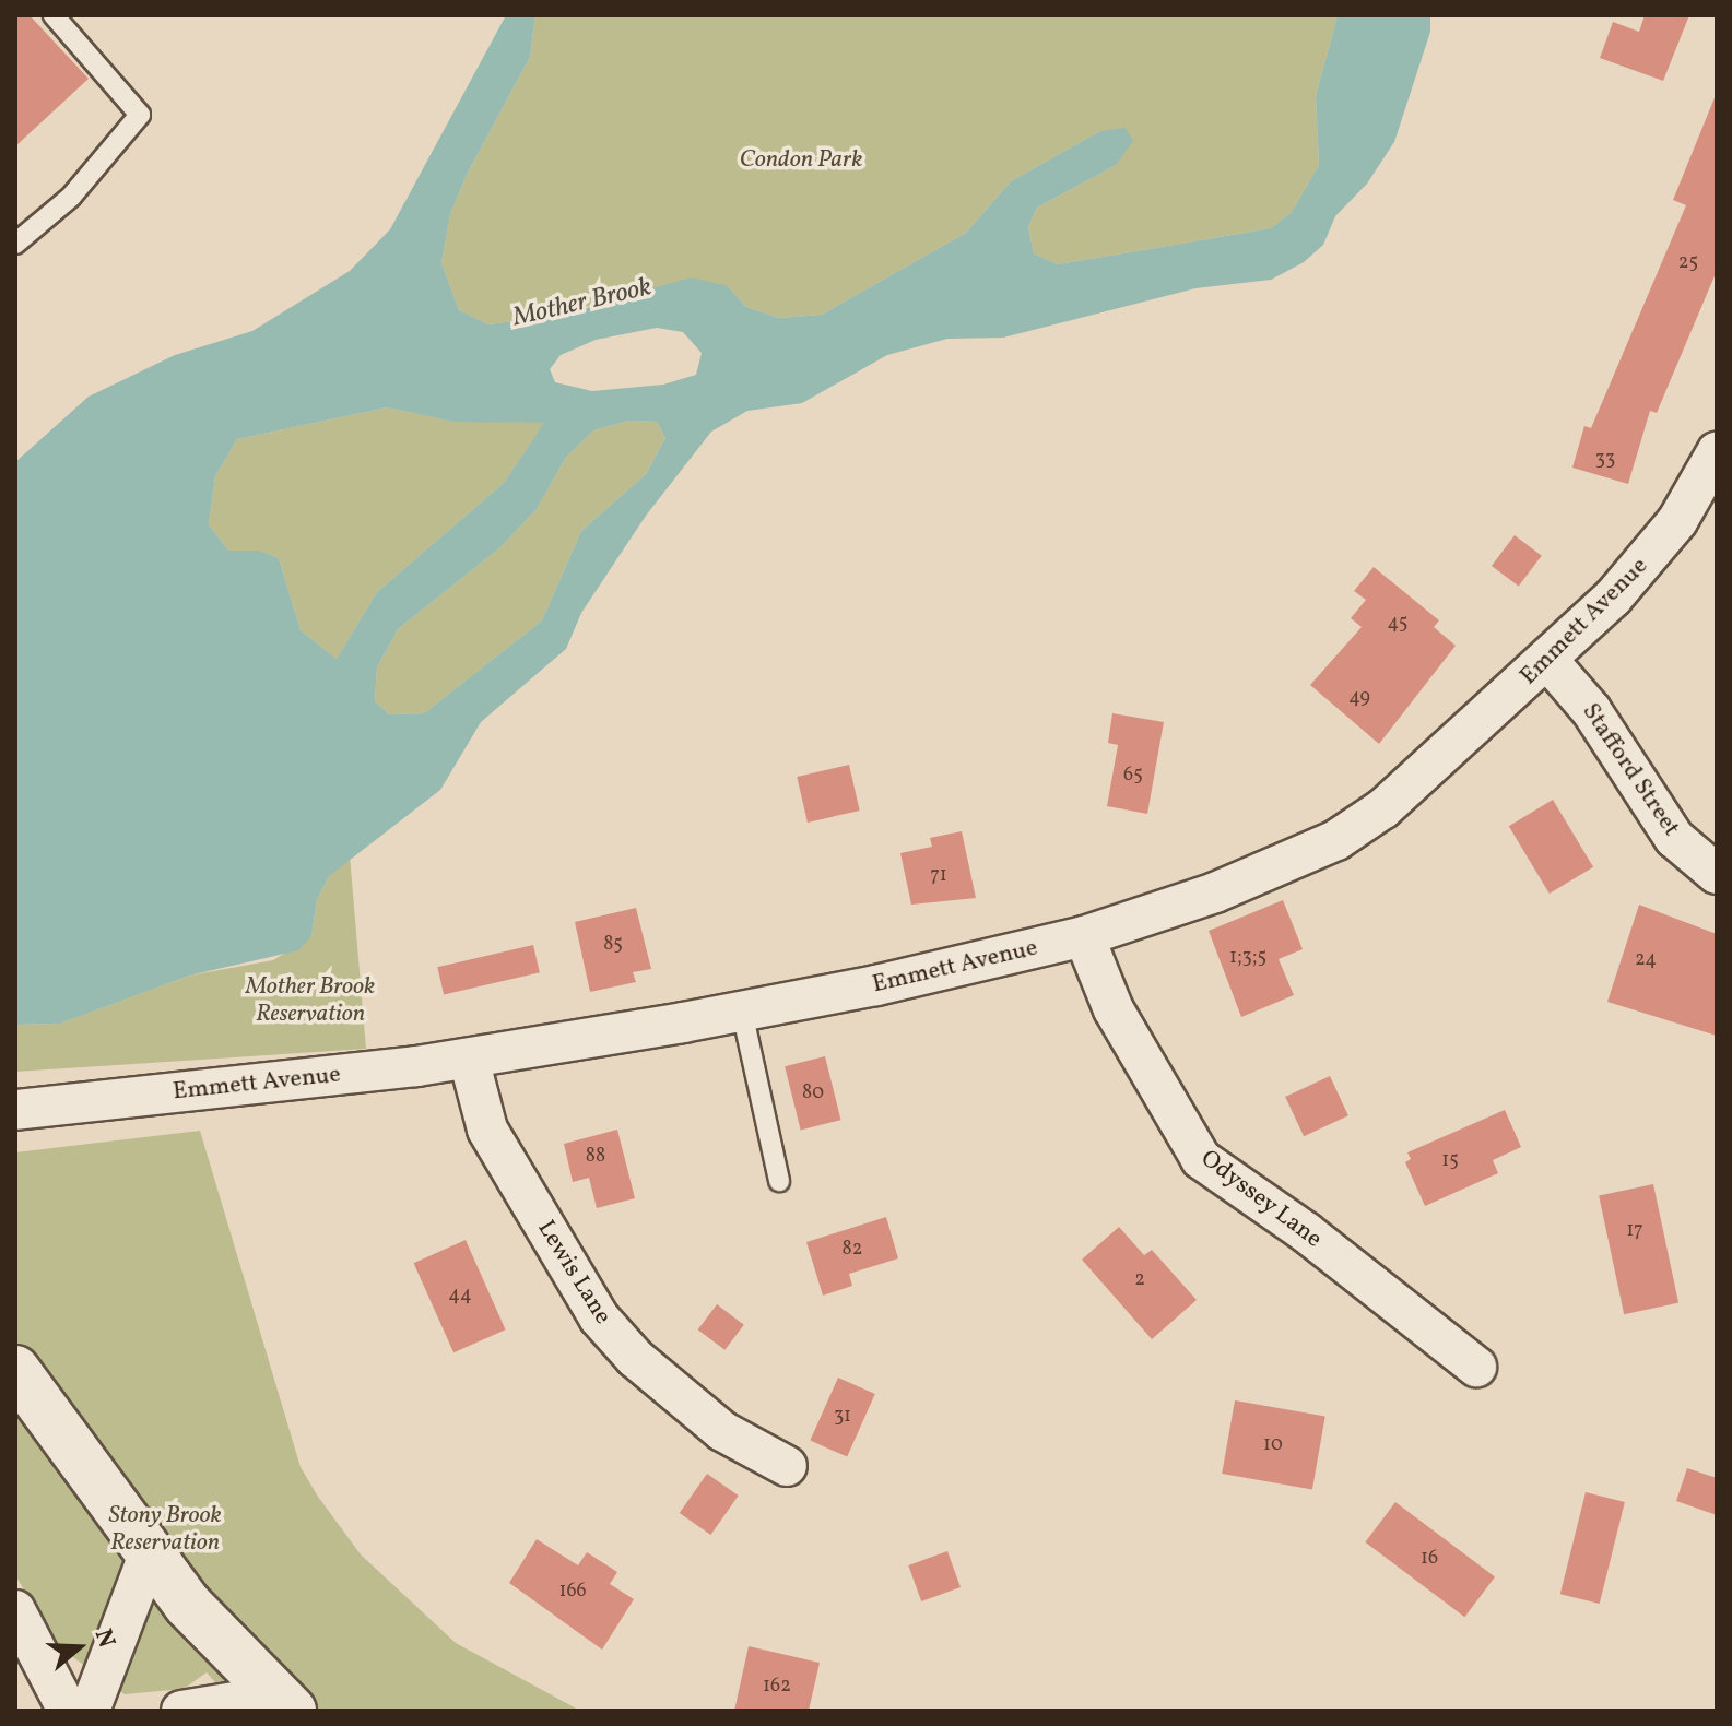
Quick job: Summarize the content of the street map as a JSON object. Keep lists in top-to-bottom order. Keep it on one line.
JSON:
{"streets":{"street":["Emmett Avenue","Stafford Street","Odyssey Lane","Lewis Lane"]},"crossings":[["Emmett Avenue","Stafford Street"],["Emmett Avenue","Odyssey Lane"],["Emmett Avenue","Lewis Lane"]],"water":["Mother Brook"],"parks":["Condon Park","Mother Brook Reservation","Stony Brook Reservation"],"house_numbers":["25","33","45","49","65","71","85","1;3;5","24","80","88","15","17","82","2","44","31","10","16","166","162"],"north":"right"}
